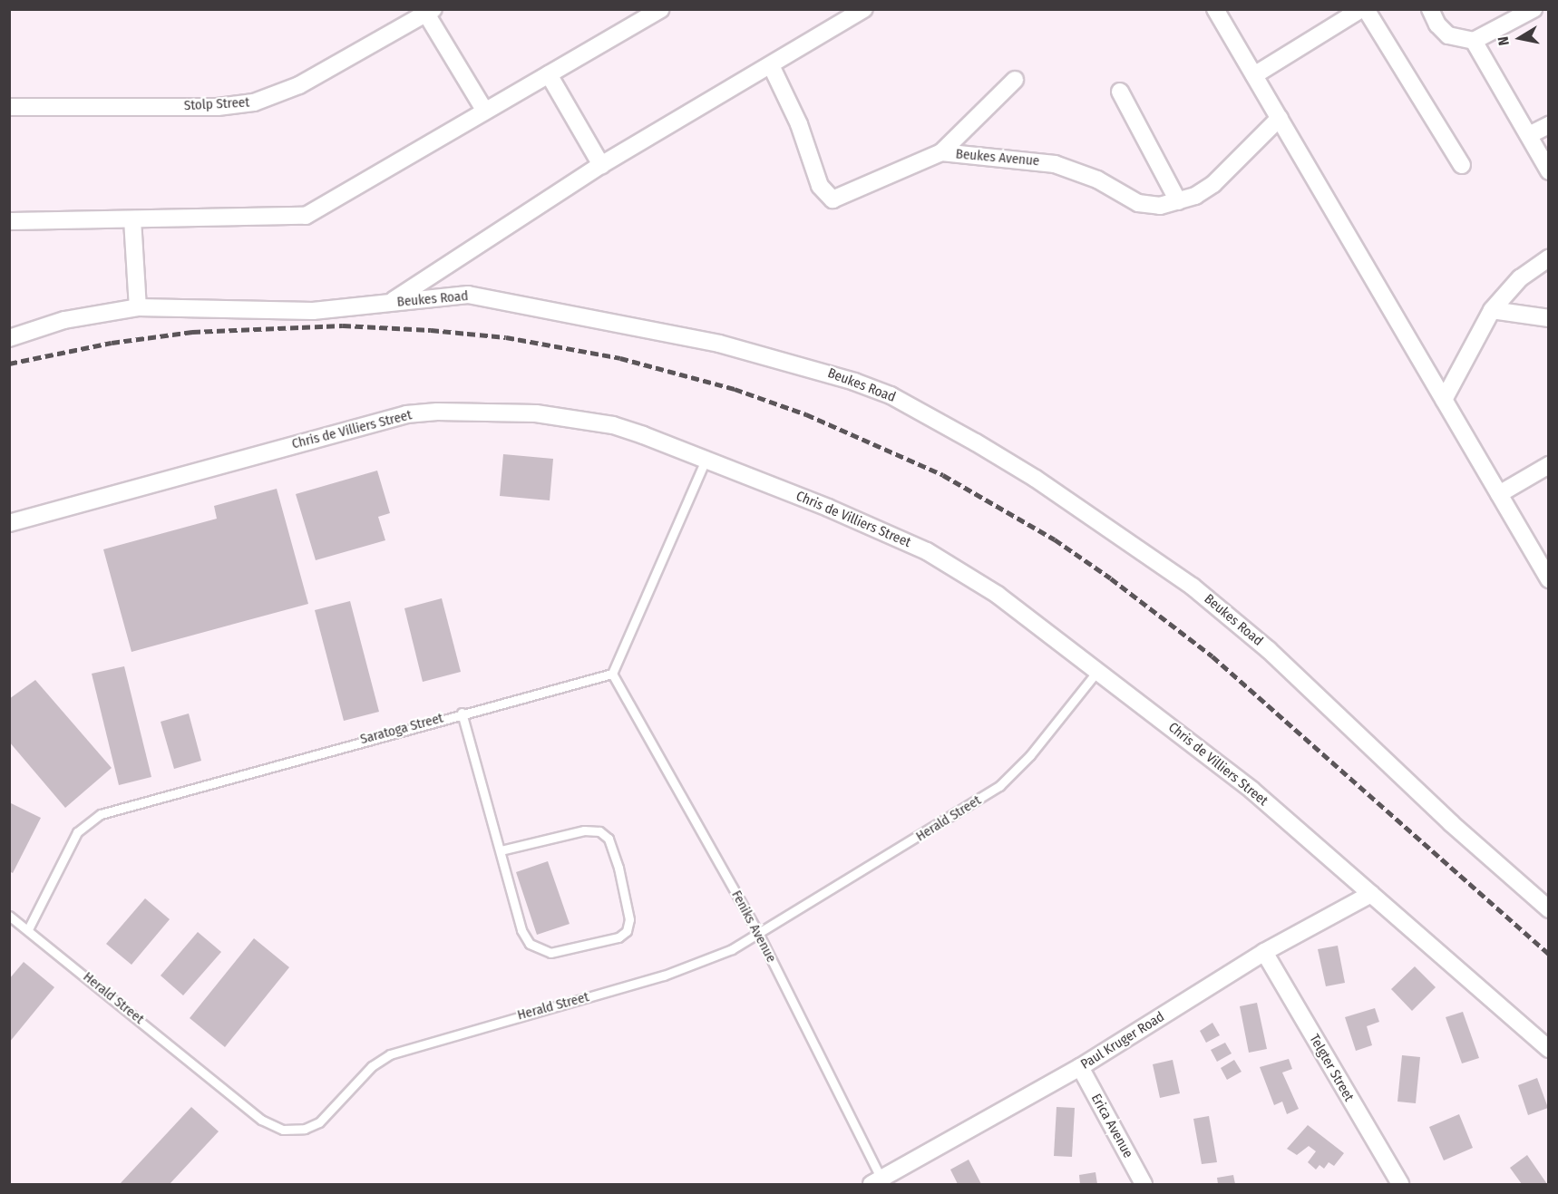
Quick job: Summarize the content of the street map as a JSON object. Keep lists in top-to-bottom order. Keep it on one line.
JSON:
{"streets":{"street":["Stolp Street","Beukes Avenue","Beukes Road","Chris de Villiers Street","Paul Kruger Road","Telgter Street","Erica Avenue"],"lane":["Saratoga Street","Herald Street","Feniks Avenue"]},"crossings":[["Chris de Villiers Street","Herald Street"],["Chris de Villiers Street","Paul Kruger Road"],["Saratoga Street","Herald Street"],["Saratoga Street","Feniks Avenue"],["Herald Street","Feniks Avenue"],["Feniks Avenue","Paul Kruger Road"],["Paul Kruger Road","Telgter Street"],["Paul Kruger Road","Erica Avenue"]],"north":"left"}
